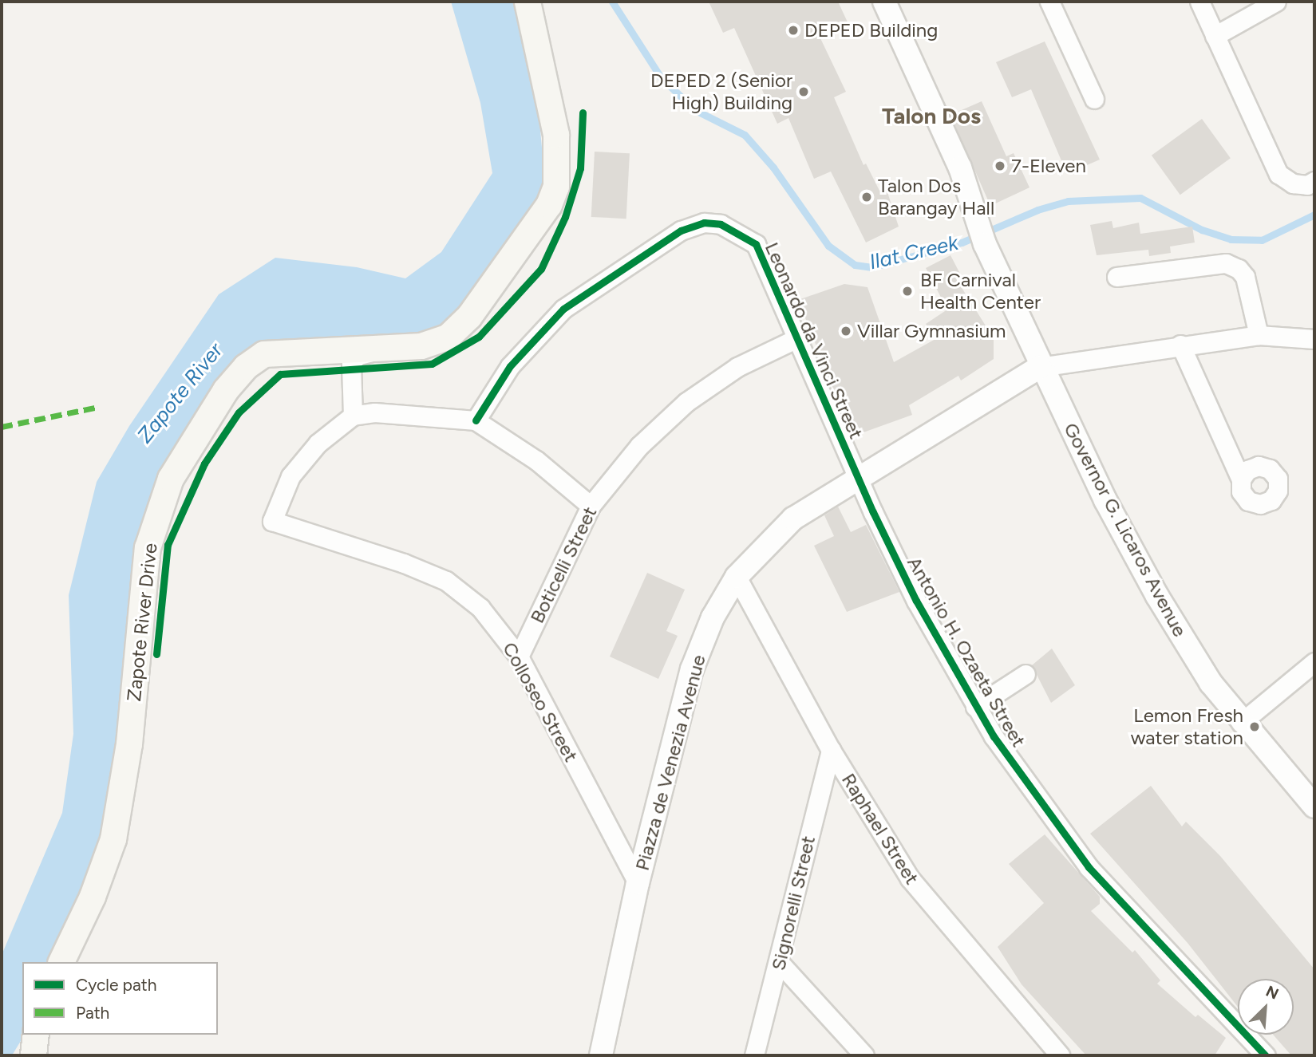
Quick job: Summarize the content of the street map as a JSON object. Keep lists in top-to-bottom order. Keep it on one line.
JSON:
{"streets":{"main road":["Zapote River Drive"],"street":["Leonardo da Vinci Street","Governor G. Licaros Avenue","Boticelli Street","Antonio H. Ozaeta Street","Colloseo Street","Piazza de Venezia Avenue","Raphael Street","Signorelli Street"]},"crossings":[["Leonardo da Vinci Street","Boticelli Street"],["Leonardo da Vinci Street","Antonio H. Ozaeta Street"],["Leonardo da Vinci Street","Piazza de Venezia Avenue"],["Governor G. Licaros Avenue","Piazza de Venezia Avenue"],["Boticelli Street","Colloseo Street"],["Zapote River Drive","Colloseo Street"],["Antonio H. Ozaeta Street","Piazza de Venezia Avenue"],["Colloseo Street","Piazza de Venezia Avenue"],["Piazza de Venezia Avenue","Raphael Street"],["Raphael Street","Signorelli Street"]],"districts":["Talon Dos"],"water":["Ilat Creek","Zapote River"],"places":["DEPED Building","DEPED 2 (Senior High) Building","7-Eleven","Talon Dos Barangay Hall","BF Carnival Health Center","Villar Gymnasium","Lemon Fresh water station"],"legend":["Cycle path","Path"],"north":"top right"}
